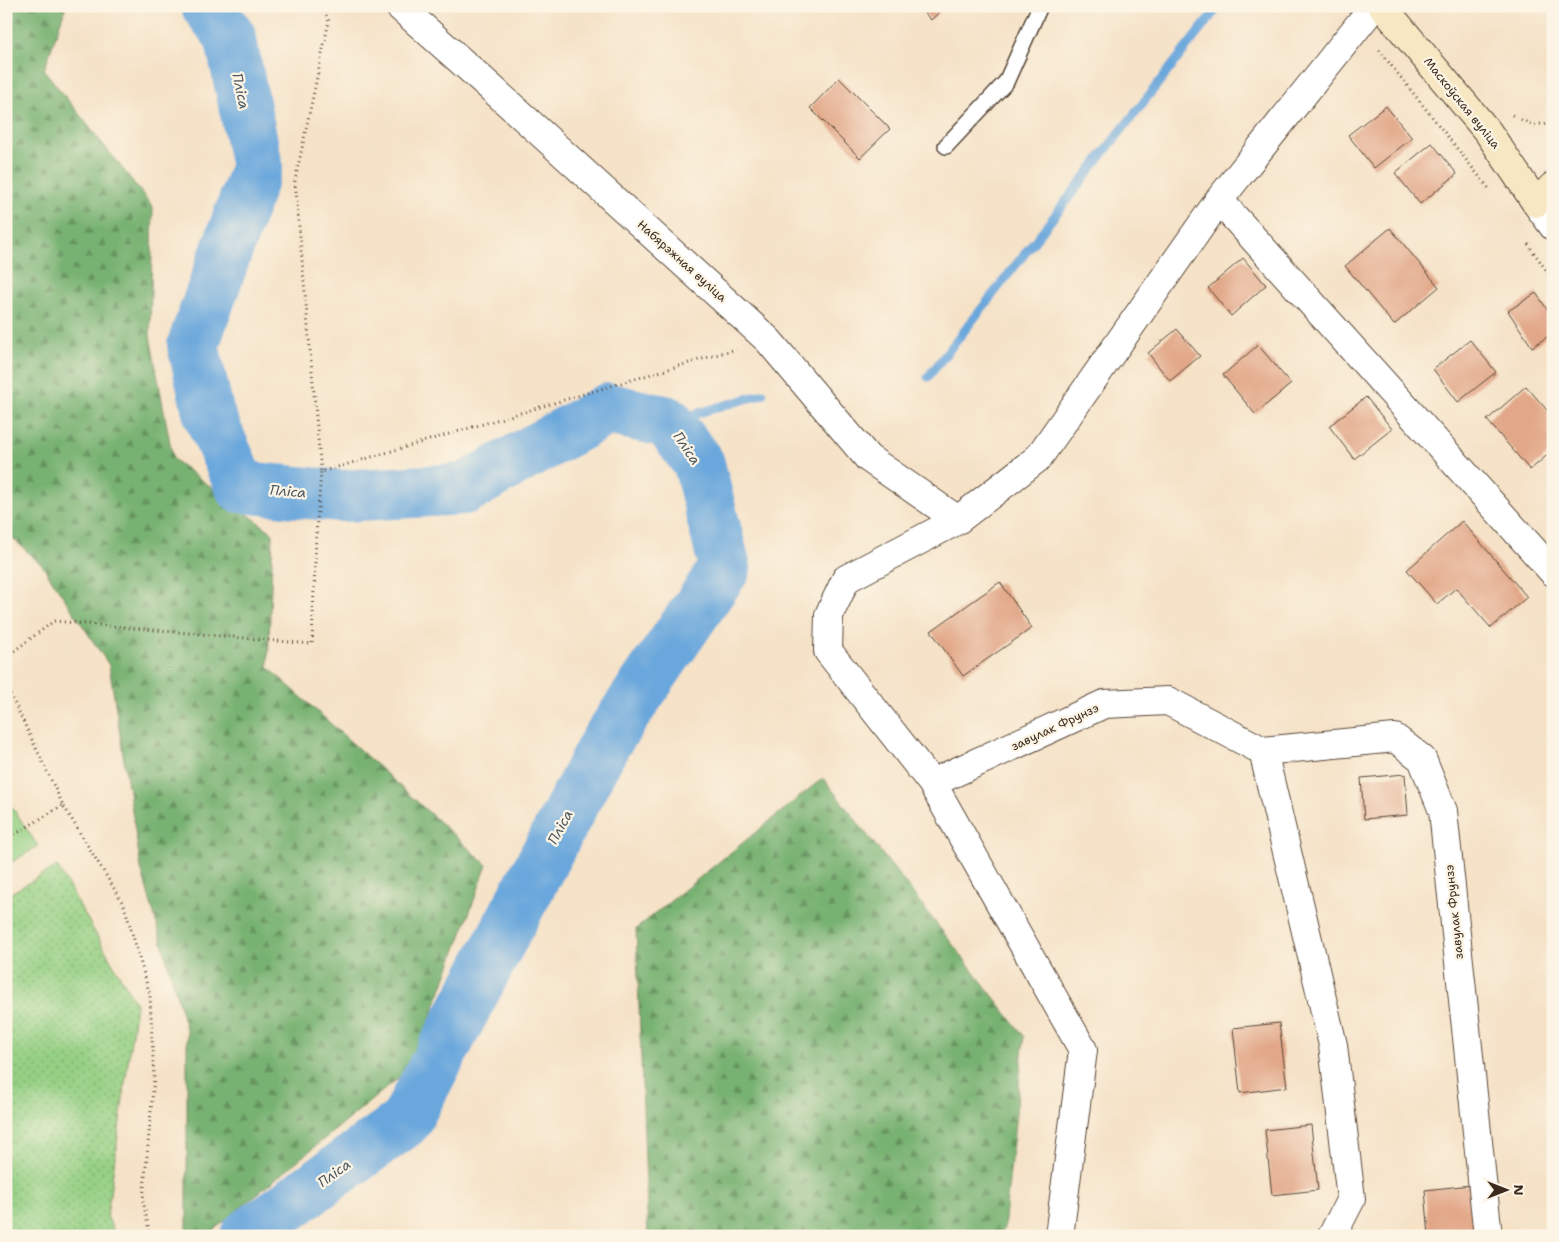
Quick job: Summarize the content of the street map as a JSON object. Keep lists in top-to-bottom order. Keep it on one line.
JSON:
{"streets":{"main road":["Маскоўская вуліца"],"street":["Набярэжная вуліца","завулак Фрунзэ"]},"water":["Пліса"],"north":"right"}
